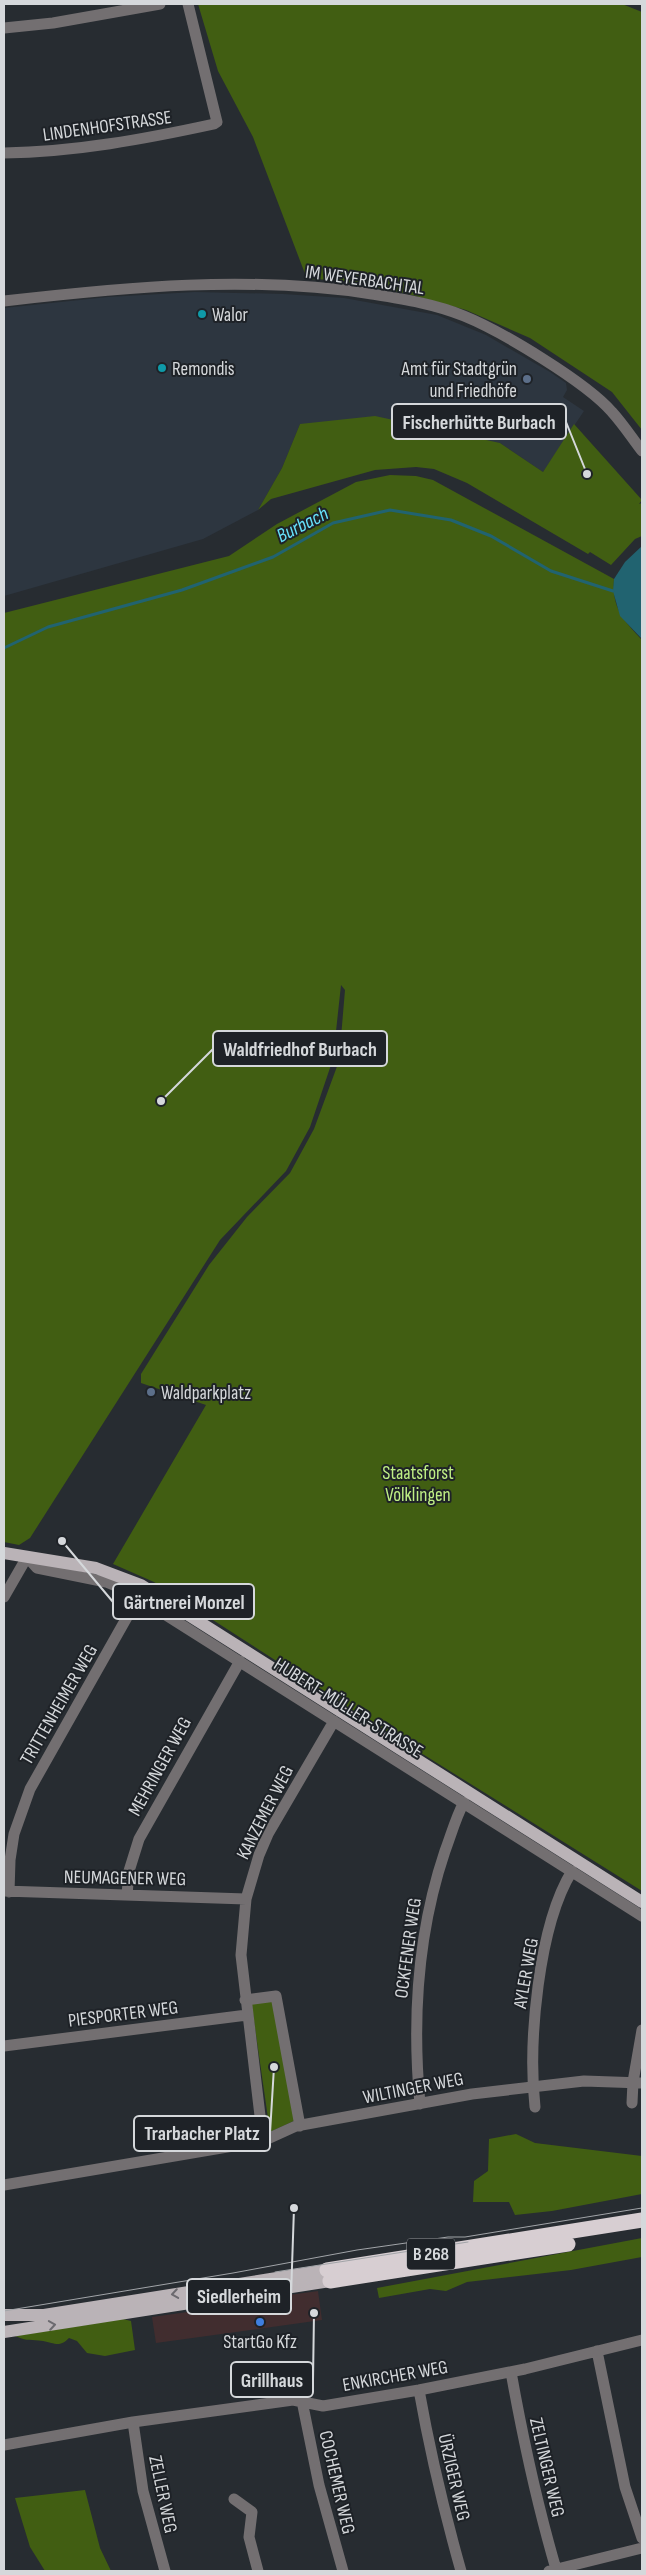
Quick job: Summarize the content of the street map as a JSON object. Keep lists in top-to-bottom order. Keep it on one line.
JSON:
{"streets":{"highway":["B 268"],"main road":["HUBERT-MÜLLER-STRASSE"],"street":["LINDENHOFSTRASSE","IM WEYERBACHTAL","TRITTENHEIMER WEG","MEHRINGER WEG","KANZEMER WEG","NEUMAGENER WEG","OCKFENER WEG","AYLER WEG","PIESPORTER WEG","WILTINGER WEG","ENKIRCHER WEG","ZELTINGER WEG","ÜRZIGER WEG","COCHEMER WEG","ZELLER WEG"]},"crossings":[["TRITTENHEIMER WEG","HUBERT-MÜLLER-STRASSE"],["TRITTENHEIMER WEG","NEUMAGENER WEG"],["HUBERT-MÜLLER-STRASSE","MEHRINGER WEG"],["HUBERT-MÜLLER-STRASSE","KANZEMER WEG"],["HUBERT-MÜLLER-STRASSE","OCKFENER WEG"],["HUBERT-MÜLLER-STRASSE","AYLER WEG"],["MEHRINGER WEG","NEUMAGENER WEG"],["KANZEMER WEG","NEUMAGENER WEG"],["KANZEMER WEG","PIESPORTER WEG"],["KANZEMER WEG","WILTINGER WEG"],["OCKFENER WEG","WILTINGER WEG"],["AYLER WEG","WILTINGER WEG"],["ENKIRCHER WEG","ZELTINGER WEG"],["ENKIRCHER WEG","ÜRZIGER WEG"],["ENKIRCHER WEG","COCHEMER WEG"],["ENKIRCHER WEG","ZELLER WEG"]],"water":["Burbach"],"parks":["Staatsforst Völklingen"],"places":["Walor","Remondis","Amt für Stadtgrün und Friedhöfe","Fischerhütte Burbach","Waldfriedhof Burbach","Waldparkplatz","Gärtnerei Monzel","Trarbacher Platz","Siedlerheim","Grillhaus","StartGo Kfz"]}
